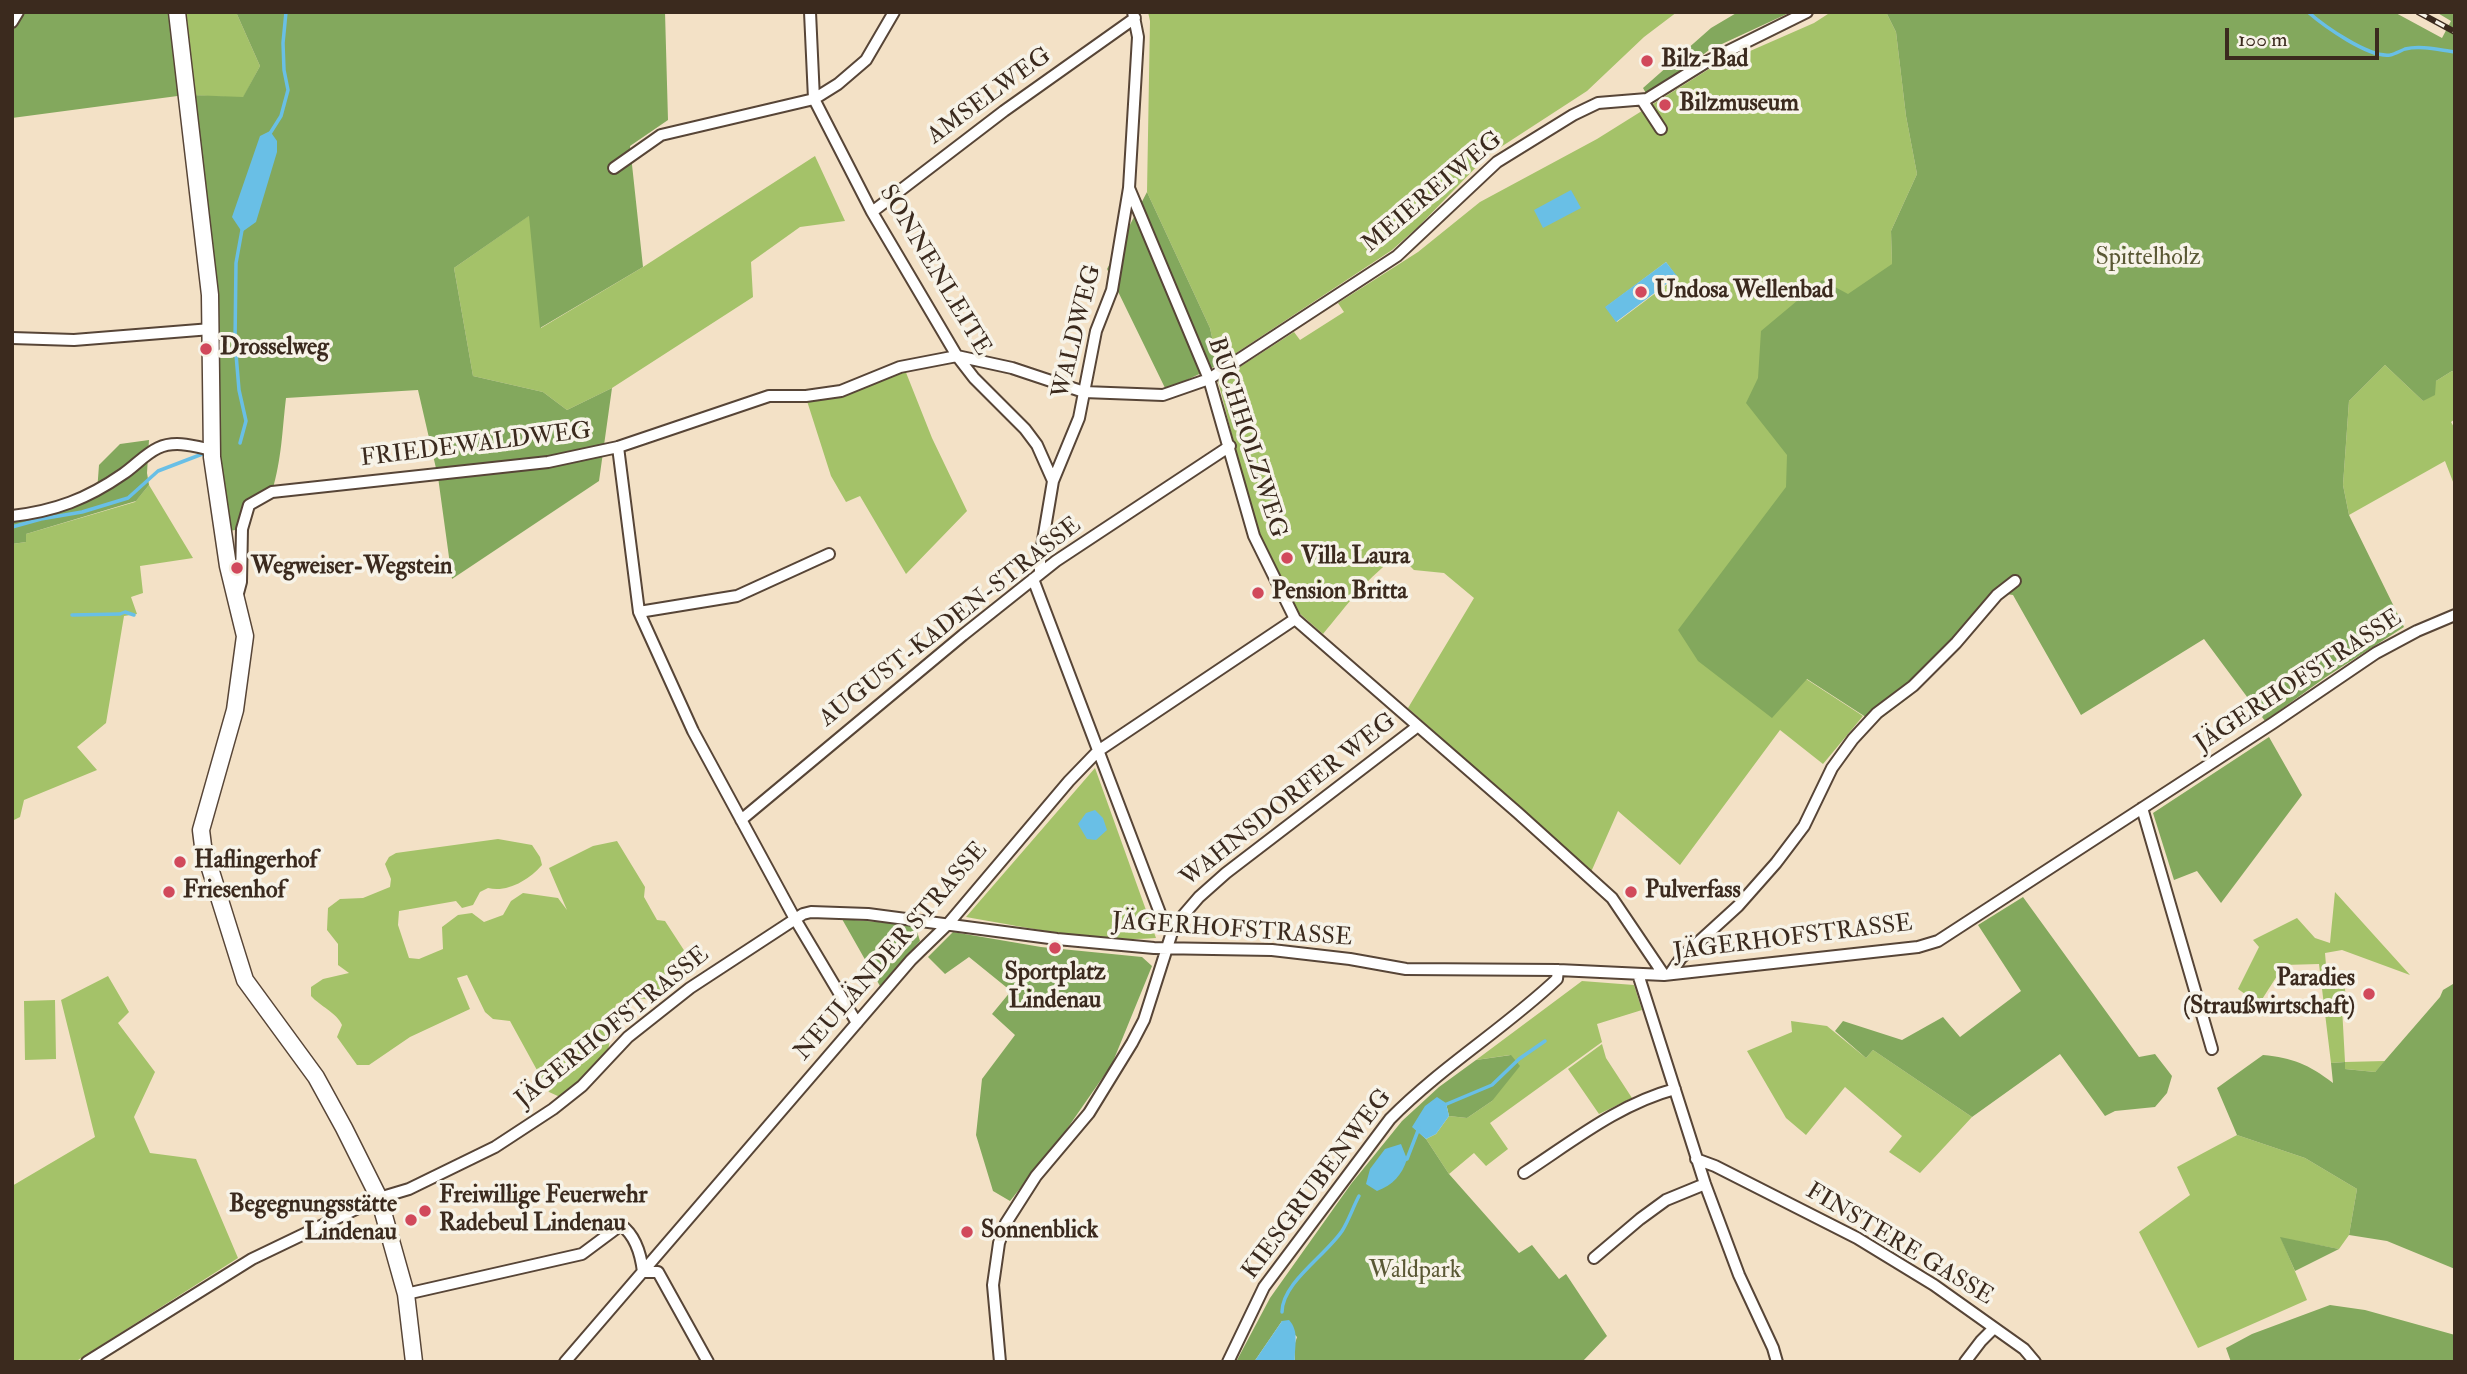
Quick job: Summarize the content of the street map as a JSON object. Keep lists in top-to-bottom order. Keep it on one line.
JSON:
{"streets":{"street":["AMSELWEG","MEIEREIWEG","SONNENLEITE","WALDWEG","BUCHHOLZWEG","FRIEDEWALDWEG","AUGUST-KADEN-STRASSE","JÄGERHOFSTRASSE","WAHNSDORFER WEG","NEULÄNDER STRASSE","KIESGRUBENWEG","FINSTERE GASSE"]},"crossings":[["AMSELWEG","SONNENLEITE"],["AMSELWEG","BUCHHOLZWEG"],["MEIEREIWEG","BUCHHOLZWEG"],["MEIEREIWEG","FRIEDEWALDWEG"],["SONNENLEITE","WALDWEG"],["SONNENLEITE","FRIEDEWALDWEG"],["WALDWEG","BUCHHOLZWEG"],["WALDWEG","FRIEDEWALDWEG"],["BUCHHOLZWEG","FRIEDEWALDWEG"],["BUCHHOLZWEG","AUGUST-KADEN-STRASSE"],["BUCHHOLZWEG","JÄGERHOFSTRASSE"],["BUCHHOLZWEG","WAHNSDORFER WEG"],["BUCHHOLZWEG","NEULÄNDER STRASSE"],["JÄGERHOFSTRASSE","WAHNSDORFER WEG"],["JÄGERHOFSTRASSE","NEULÄNDER STRASSE"],["JÄGERHOFSTRASSE","KIESGRUBENWEG"]],"parks":["Spittelholz","Waldpark"],"places":["Bilz-Bad","Bilzmuseum","Undosa Wellenbad","Drosselweg","Villa Laura","Wegweiser-Wegstein","Pension Britta","Haflingerhof","Friesenhof","Pulverfass","Sportplatz Lindenau","Paradies (Straußwirtschaft)","Freiwillige Feuerwehr Radebeul Lindenau","Begegnungsstätte Lindenau","Sonnenblick"],"scale_bar":"100 m"}
